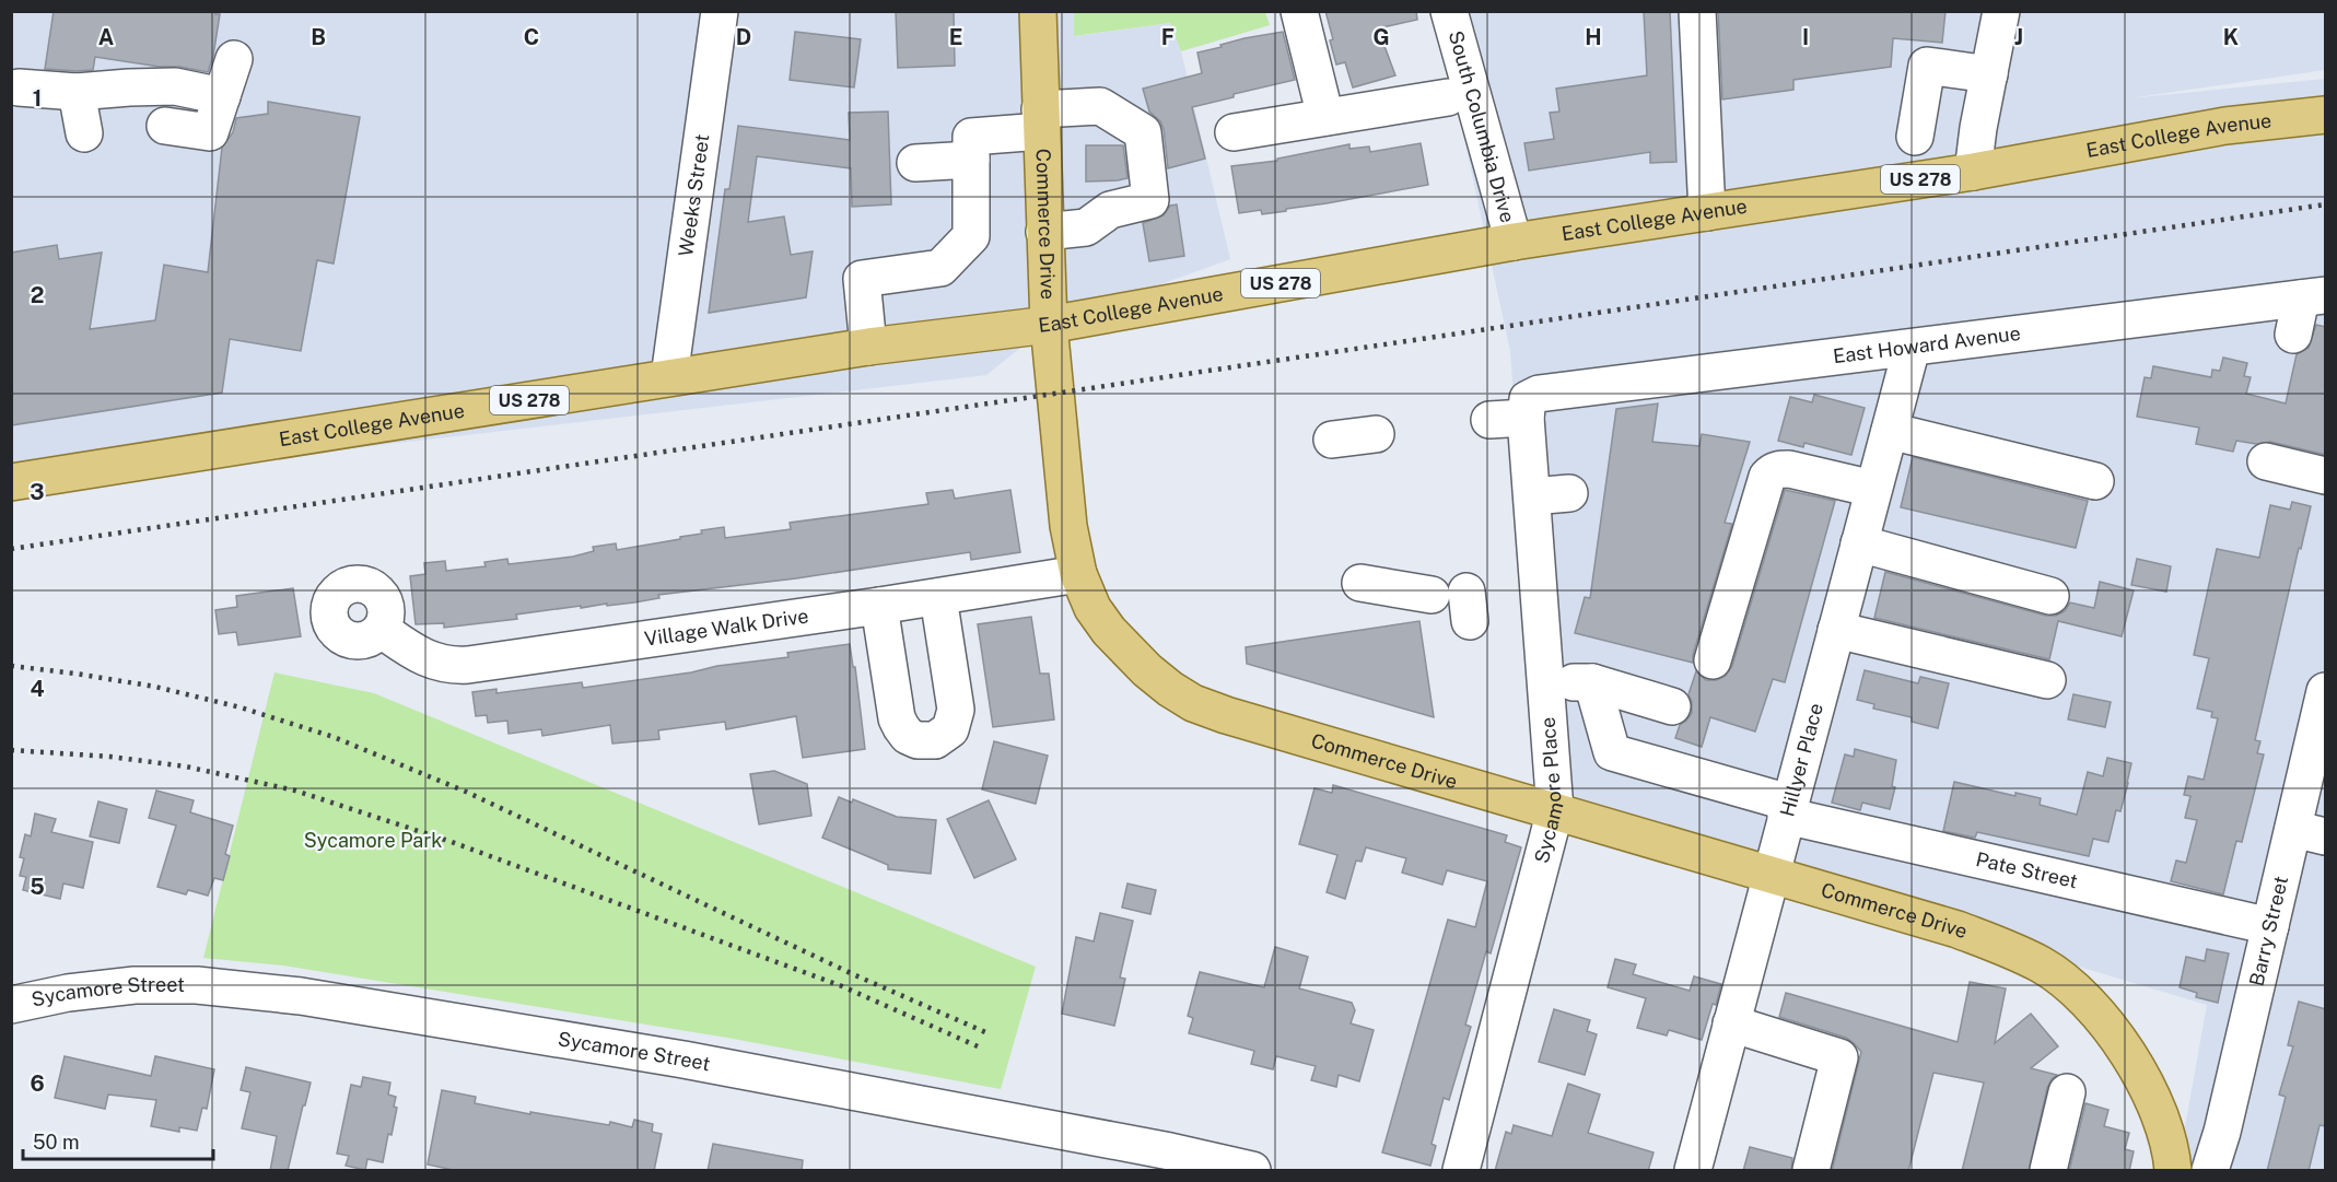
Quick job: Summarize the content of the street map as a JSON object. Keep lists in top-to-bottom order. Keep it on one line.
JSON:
{"streets":{"main road":["East College Avenue","US 278","Commerce Drive"],"street":["South Columbia Drive","Weeks Street","East Howard Avenue","Village Walk Drive","Hillyer Place","Sycamore Place","Pate Street","Barry Street","Sycamore Street"]},"crossings":[["South Columbia Drive","East College Avenue"],["East College Avenue","Weeks Street"],["East College Avenue","Commerce Drive"],["Commerce Drive","Village Walk Drive"],["Commerce Drive","Hillyer Place"],["Commerce Drive","Sycamore Place"],["East Howard Avenue","Hillyer Place"],["East Howard Avenue","Sycamore Place"],["Hillyer Place","Pate Street"],["Pate Street","Barry Street"]],"parks":["Sycamore Park"],"scale_bar":"50 m","grid":{"columns":["A","B","C","D","E","F","G","H","I","J","K"],"rows":["1","2","3","4","5","6"]}}
